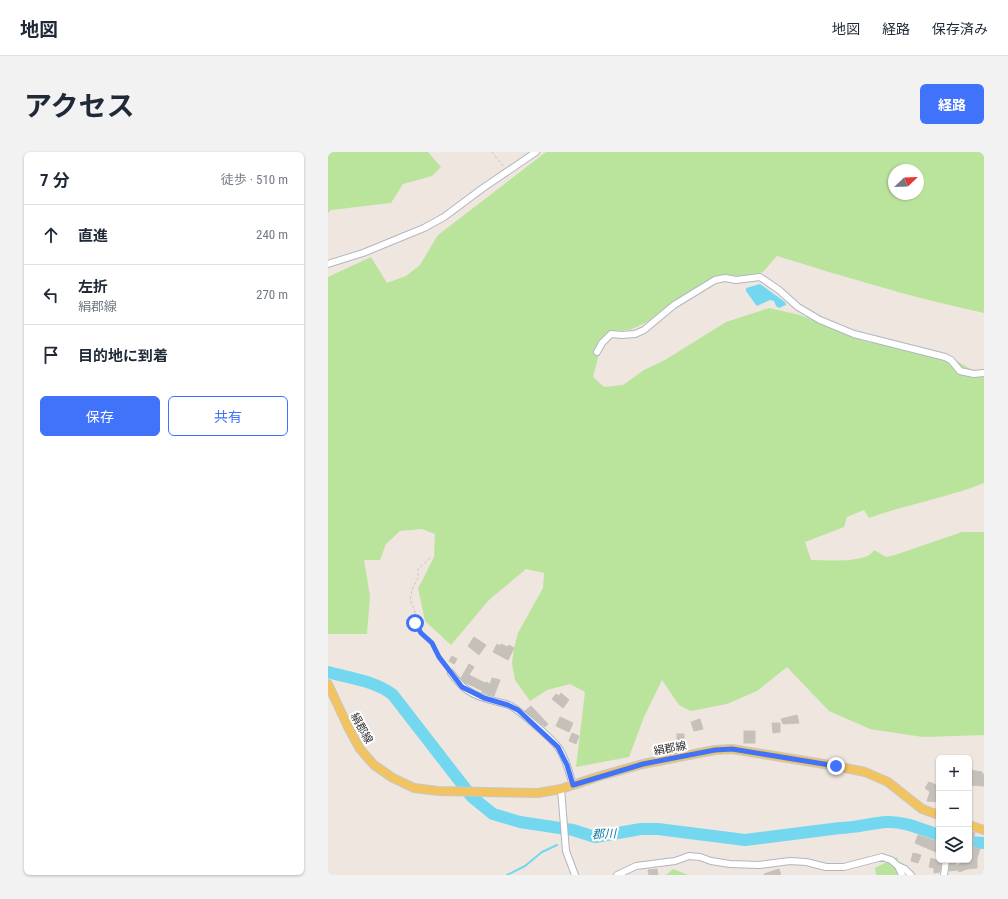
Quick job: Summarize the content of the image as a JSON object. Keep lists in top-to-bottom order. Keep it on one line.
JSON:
{"streets":{"main road":["絹郡線"]},"water":["郡川"],"north":"top right","page":{"header":"地図","nav":["地図","経路","保存済み"],"title":"アクセス","buttons":["経路",["保存","共有"]],"heading":["7 分","徒歩 · 510 m"],"list":[["直進","240 m"],["左折","絹郡線","270 m"],"目的地に到着"],"map_buttons":["+","−"]}}
